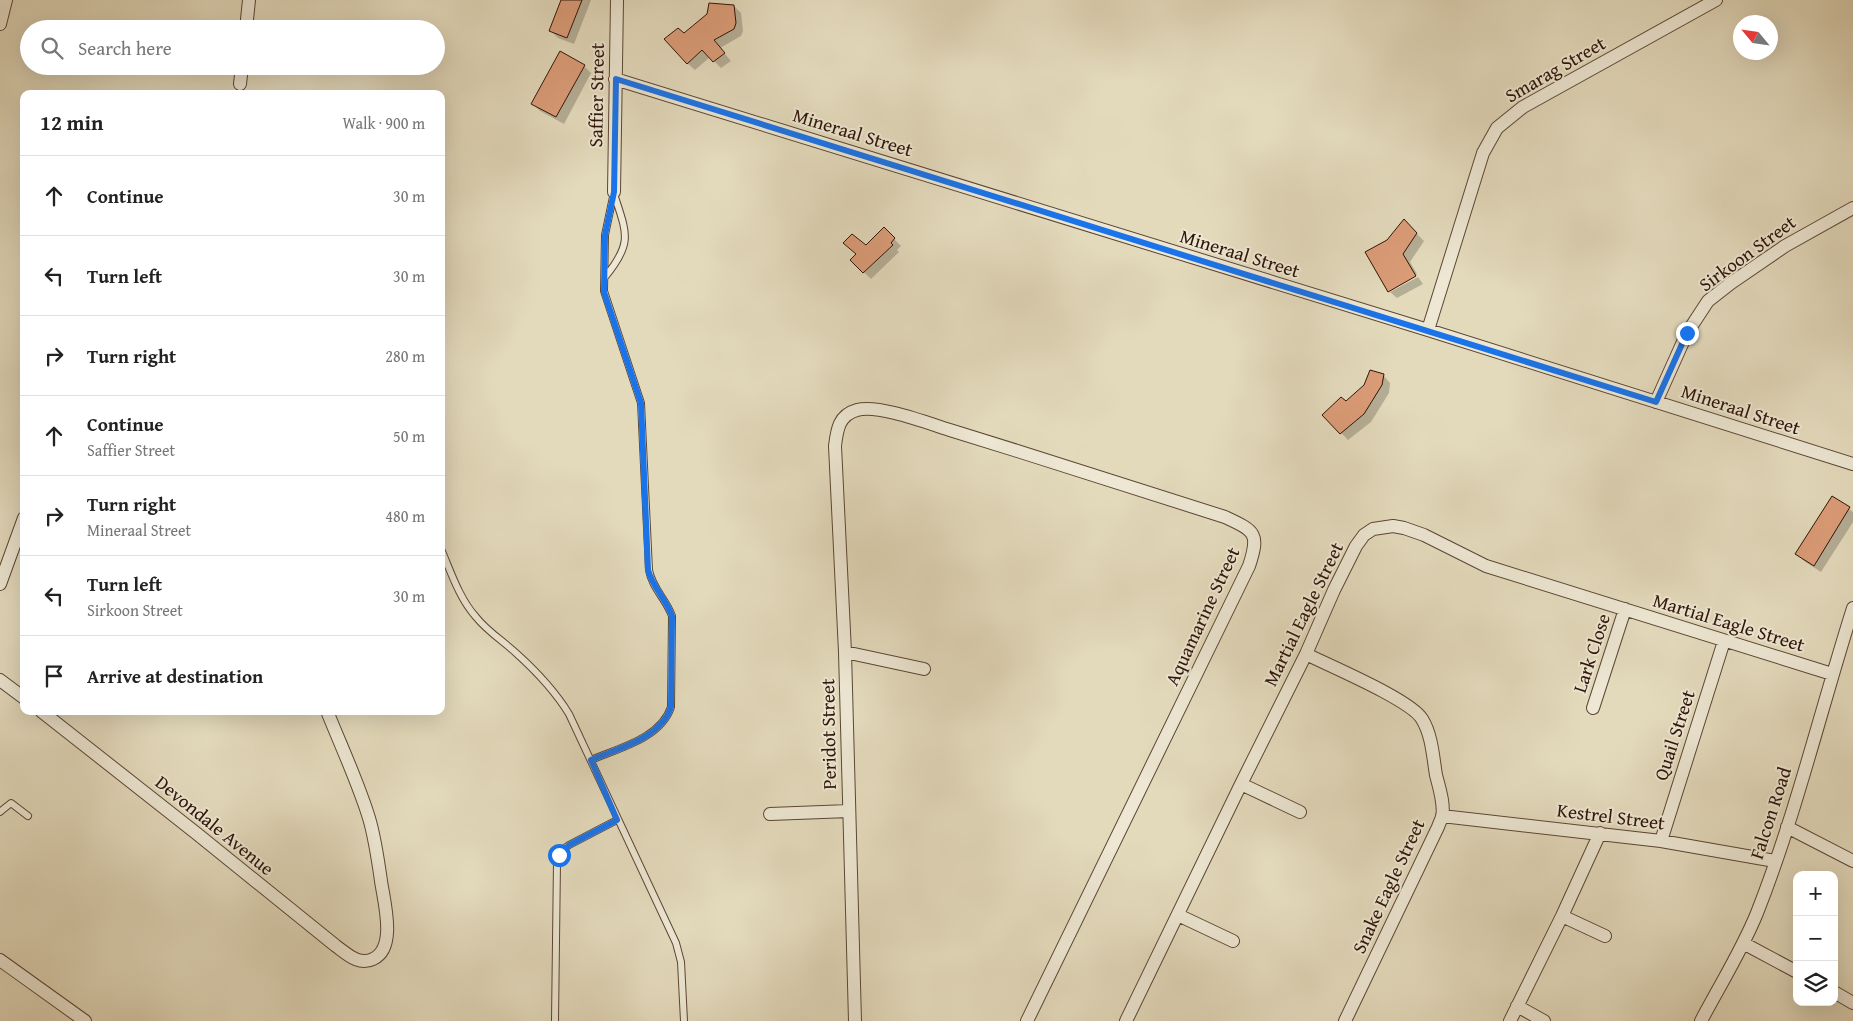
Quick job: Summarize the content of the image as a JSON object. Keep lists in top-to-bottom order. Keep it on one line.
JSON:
{"streets":{"street":["Smarag Street","Saffier Street","Mineraal Street","Sirkoon Street","Martial Eagle Street","Aquamarine Street","Lark Close","Peridot Street","Quail Street","Falcon Road","Kestrel Street","Devondale Avenue","Snake Eagle Street"]},"crossings":[["Smarag Street","Mineraal Street"],["Saffier Street","Mineraal Street"],["Mineraal Street","Sirkoon Street"],["Martial Eagle Street","Lark Close"],["Martial Eagle Street","Quail Street"],["Martial Eagle Street","Falcon Road"],["Martial Eagle Street","Snake Eagle Street"],["Aquamarine Street","Peridot Street"],["Quail Street","Kestrel Street"],["Falcon Road","Kestrel Street"],["Kestrel Street","Snake Eagle Street"]],"north":"top left","page":{"search":"Search here","heading":["12 min","Walk · 900 m"],"list":[["Continue","30 m"],["Turn left","30 m"],["Turn right","280 m"],["Continue","Saffier Street","50 m"],["Turn right","Mineraal Street","480 m"],["Turn left","Sirkoon Street","30 m"],"Arrive at destination"],"map_buttons":["+","−"]}}
